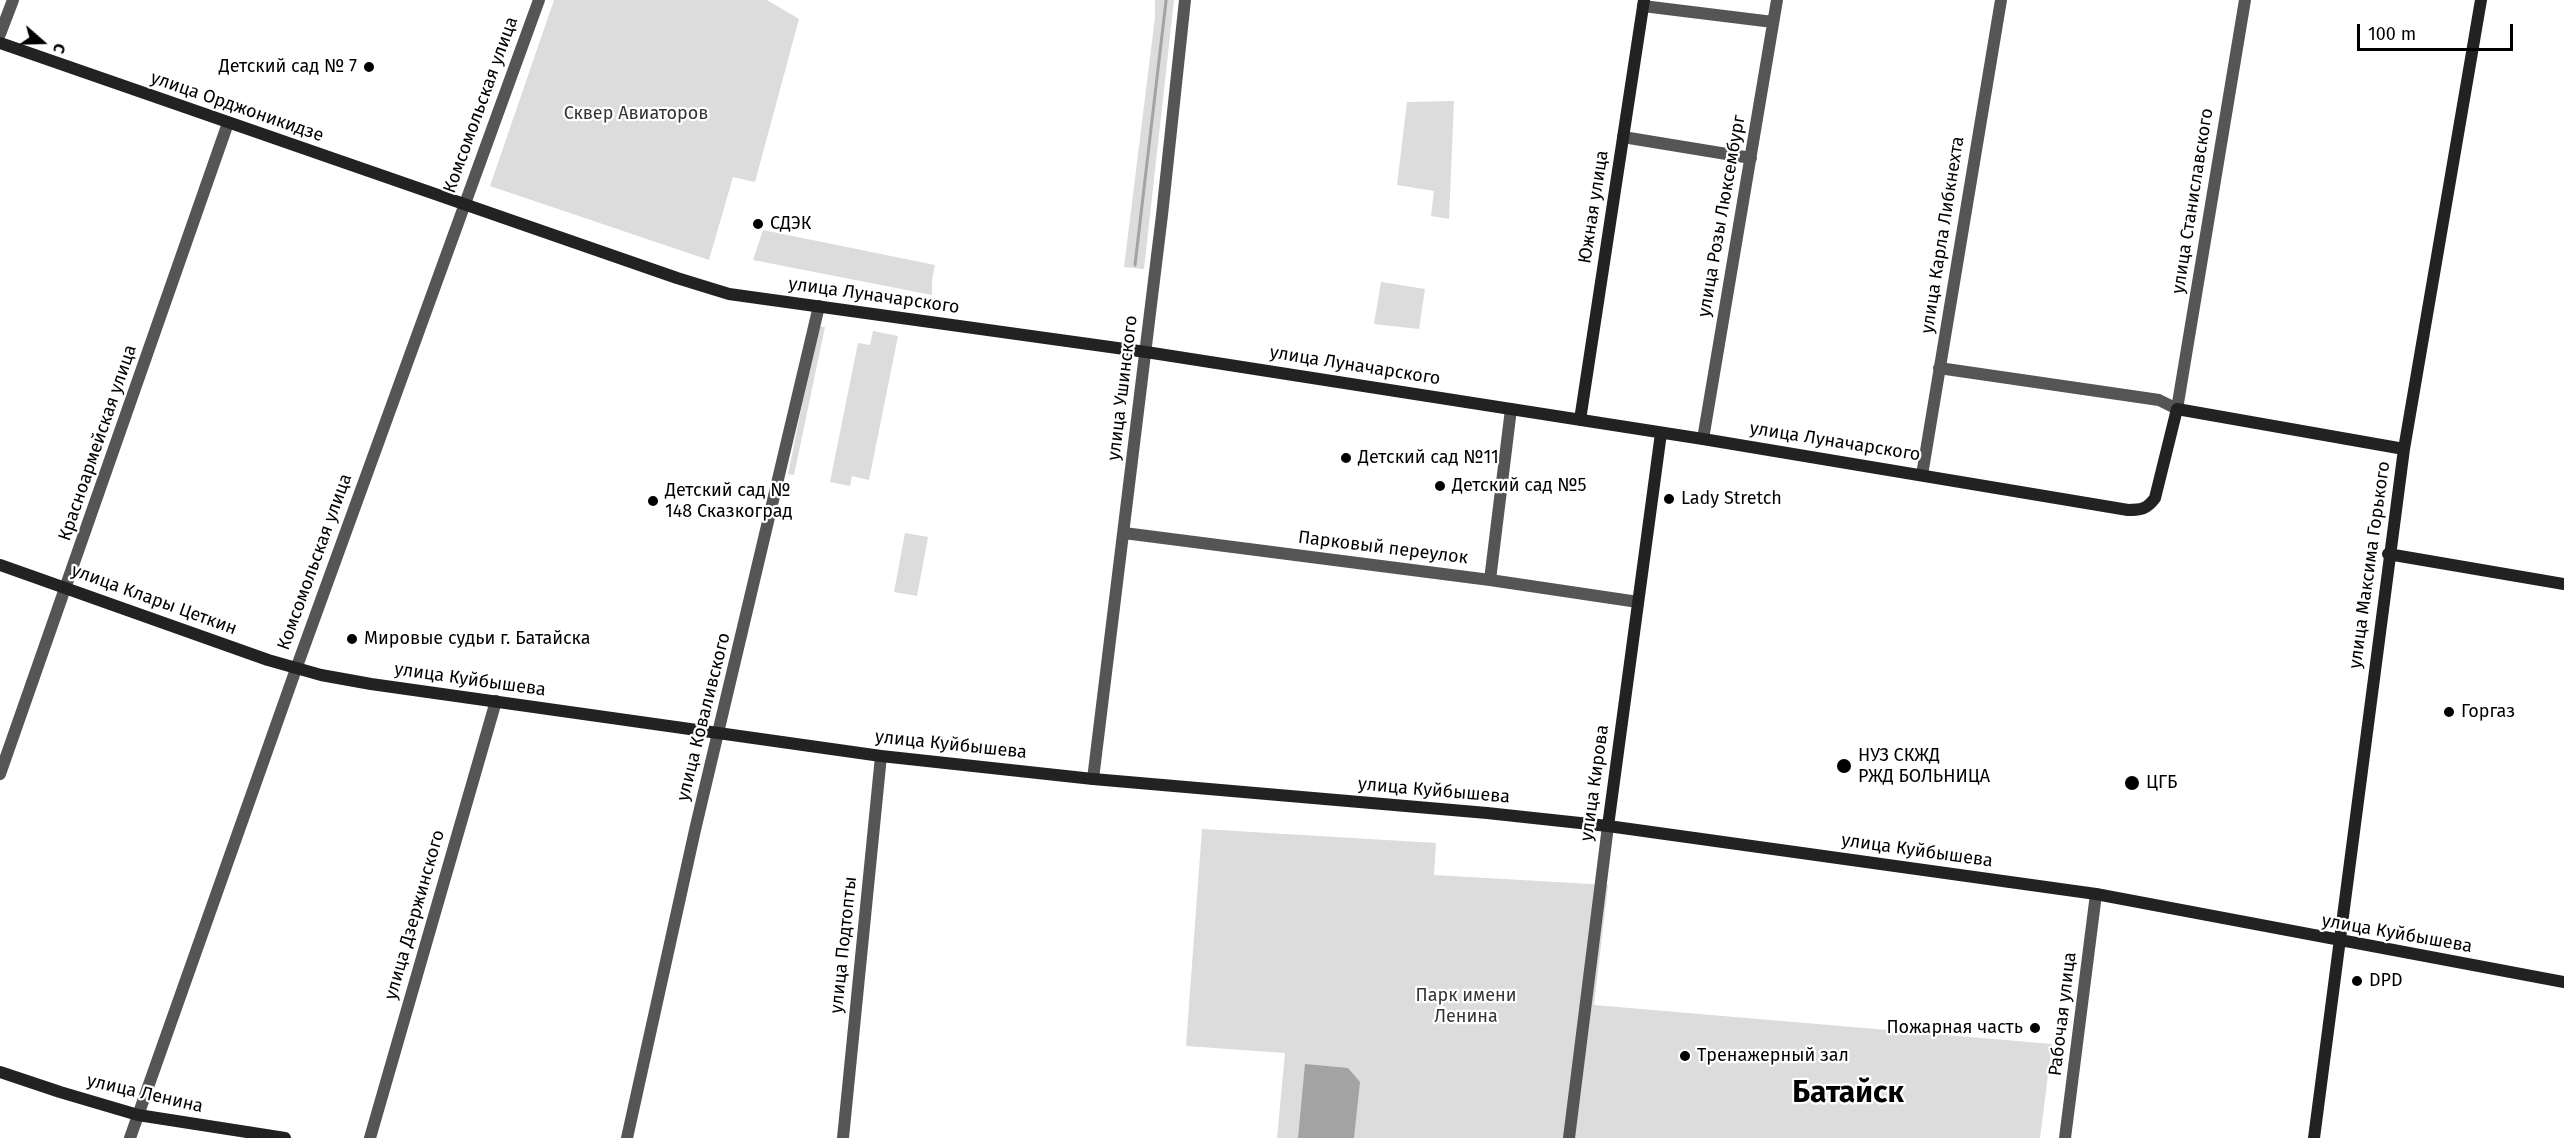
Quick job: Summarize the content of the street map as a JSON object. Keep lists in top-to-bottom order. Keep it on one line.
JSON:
{"streets":{"street":["Комсомольская улица","улица Орджоникидзе","улица Станиславского","Южная улица","улица Розы Люксембург","улица Карла Либкнехта","улица Луначарского","улица Ушинского","Красноармейская улица","Парковый переулок","улица Максима Горького","улица Клары Цеткин","улица Куйбышева","улица Коваливского","улица Кирова","улица Дзержинского","улица Подтопты","Рабочая улица","улица Ленина"]},"crossings":[["Комсомольская улица","улица Орджоникидзе"],["Комсомольская улица","улица Луначарского"],["Комсомольская улица","улица Клары Цеткин"],["Комсомольская улица","улица Куйбышева"],["Комсомольская улица","улица Ленина"],["улица Орджоникидзе","улица Луначарского"],["улица Орджоникидзе","Красноармейская улица"],["улица Станиславского","улица Луначарского"],["Южная улица","улица Луначарского"],["улица Розы Люксембург","улица Луначарского"],["улица Карла Либкнехта","улица Луначарского"],["улица Луначарского","улица Ушинского"],["улица Луначарского","улица Коваливского"],["улица Луначарского","улица Кирова"],["улица Ушинского","Парковый переулок"],["улица Ушинского","улица Куйбышева"],["Красноармейская улица","улица Клары Цеткин"],["Парковый переулок","улица Кирова"],["улица Максима Горького","улица Куйбышева"],["улица Клары Цеткин","улица Куйбышева"],["улица Куйбышева","улица Коваливского"],["улица Куйбышева","улица Кирова"],["улица Куйбышева","улица Дзержинского"],["улица Куйбышева","улица Подтопты"],["улица Куйбышева","Рабочая улица"]],"districts":["Батайск"],"parks":["Сквер Авиаторов","Парк имени Ленина"],"places":["Детский сад № 7","СДЭК","Детский сад №11","Детский сад №5","Lady Stretch","Детский сад № 148 Сказкоград","Мировые судьи г. Батайска","Горгаз","НУЗ СКЖД РЖД БОЛЬНИЦА","ЦГБ","DPD","Пожарная часть","Тренажерный зал"],"scale_bar":"100 m","north":"right"}
